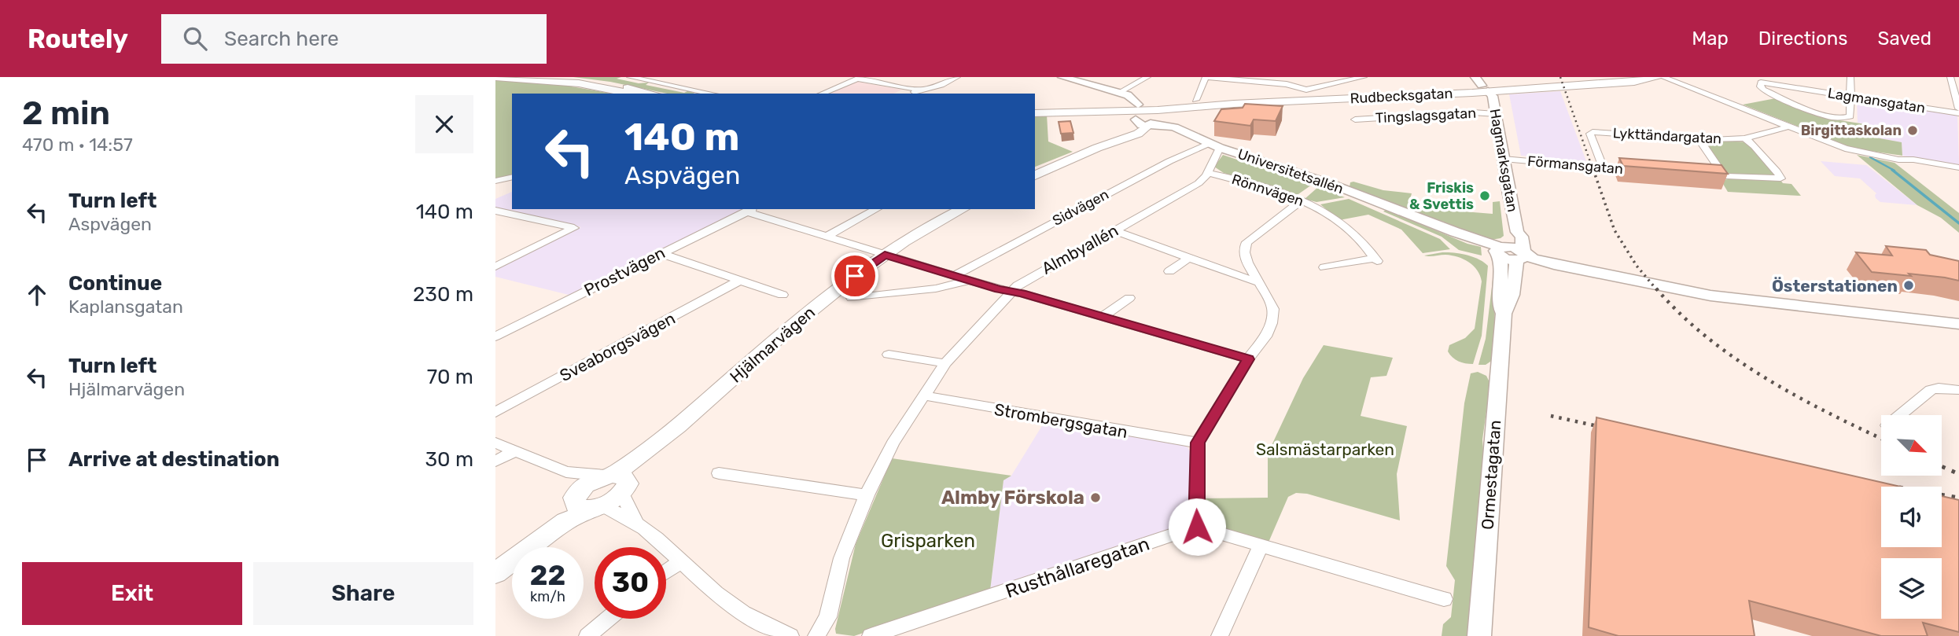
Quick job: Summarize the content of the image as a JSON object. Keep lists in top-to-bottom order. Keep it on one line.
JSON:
{"streets":{"main road":["Rudbecksgatan","Universitetsallén","Hjälmarvägen"],"street":["Lagmansgatan","Tingslagsgatan","Lykttändargatan","Hagmarksgatan","Förmansgatan","Rönnvägen","Sidvägen","Almbyallén","Prostvägen","Sveaborgsvägen","Strombergsgatan","Ormestagatan","Rusthållaregatan"]},"crossings":[["Rudbecksgatan","Hagmarksgatan"],["Rudbecksgatan","Universitetsallén"],["Tingslagsgatan","Hagmarksgatan"],["Lykttändargatan","Förmansgatan"],["Hagmarksgatan","Förmansgatan"],["Hagmarksgatan","Universitetsallén"],["Hagmarksgatan","Ormestagatan"],["Universitetsallén","Sidvägen"],["Universitetsallén","Almbyallén"],["Universitetsallén","Ormestagatan"],["Rönnvägen","Almbyallén"],["Sidvägen","Almbyallén"],["Almbyallén","Strombergsgatan"]],"parks":["Salsmästarparken","Grisparken"],"places":["Birgittaskolan","Friskis & Svettis","Österstationen","Almby Förskola"],"north":"bottom right","page":{"header":"Routely","search":"Search here","nav":["Map","Directions","Saved"],"heading":["2 min","470 m · 14:57"],"turn":["140 m","Aspvägen"],"list":[{"name":"Turn left","note":"Aspvägen","value":"140 m"},{"name":"Continue","note":"Kaplansgatan","value":"230 m"},{"name":"Turn left","note":"Hjälmarvägen","value":"70 m"},{"name":"Arrive at destination","value":"30 m"}],"speed":"22 km/h","limit":"30","buttons":["Exit","Share"]}}
